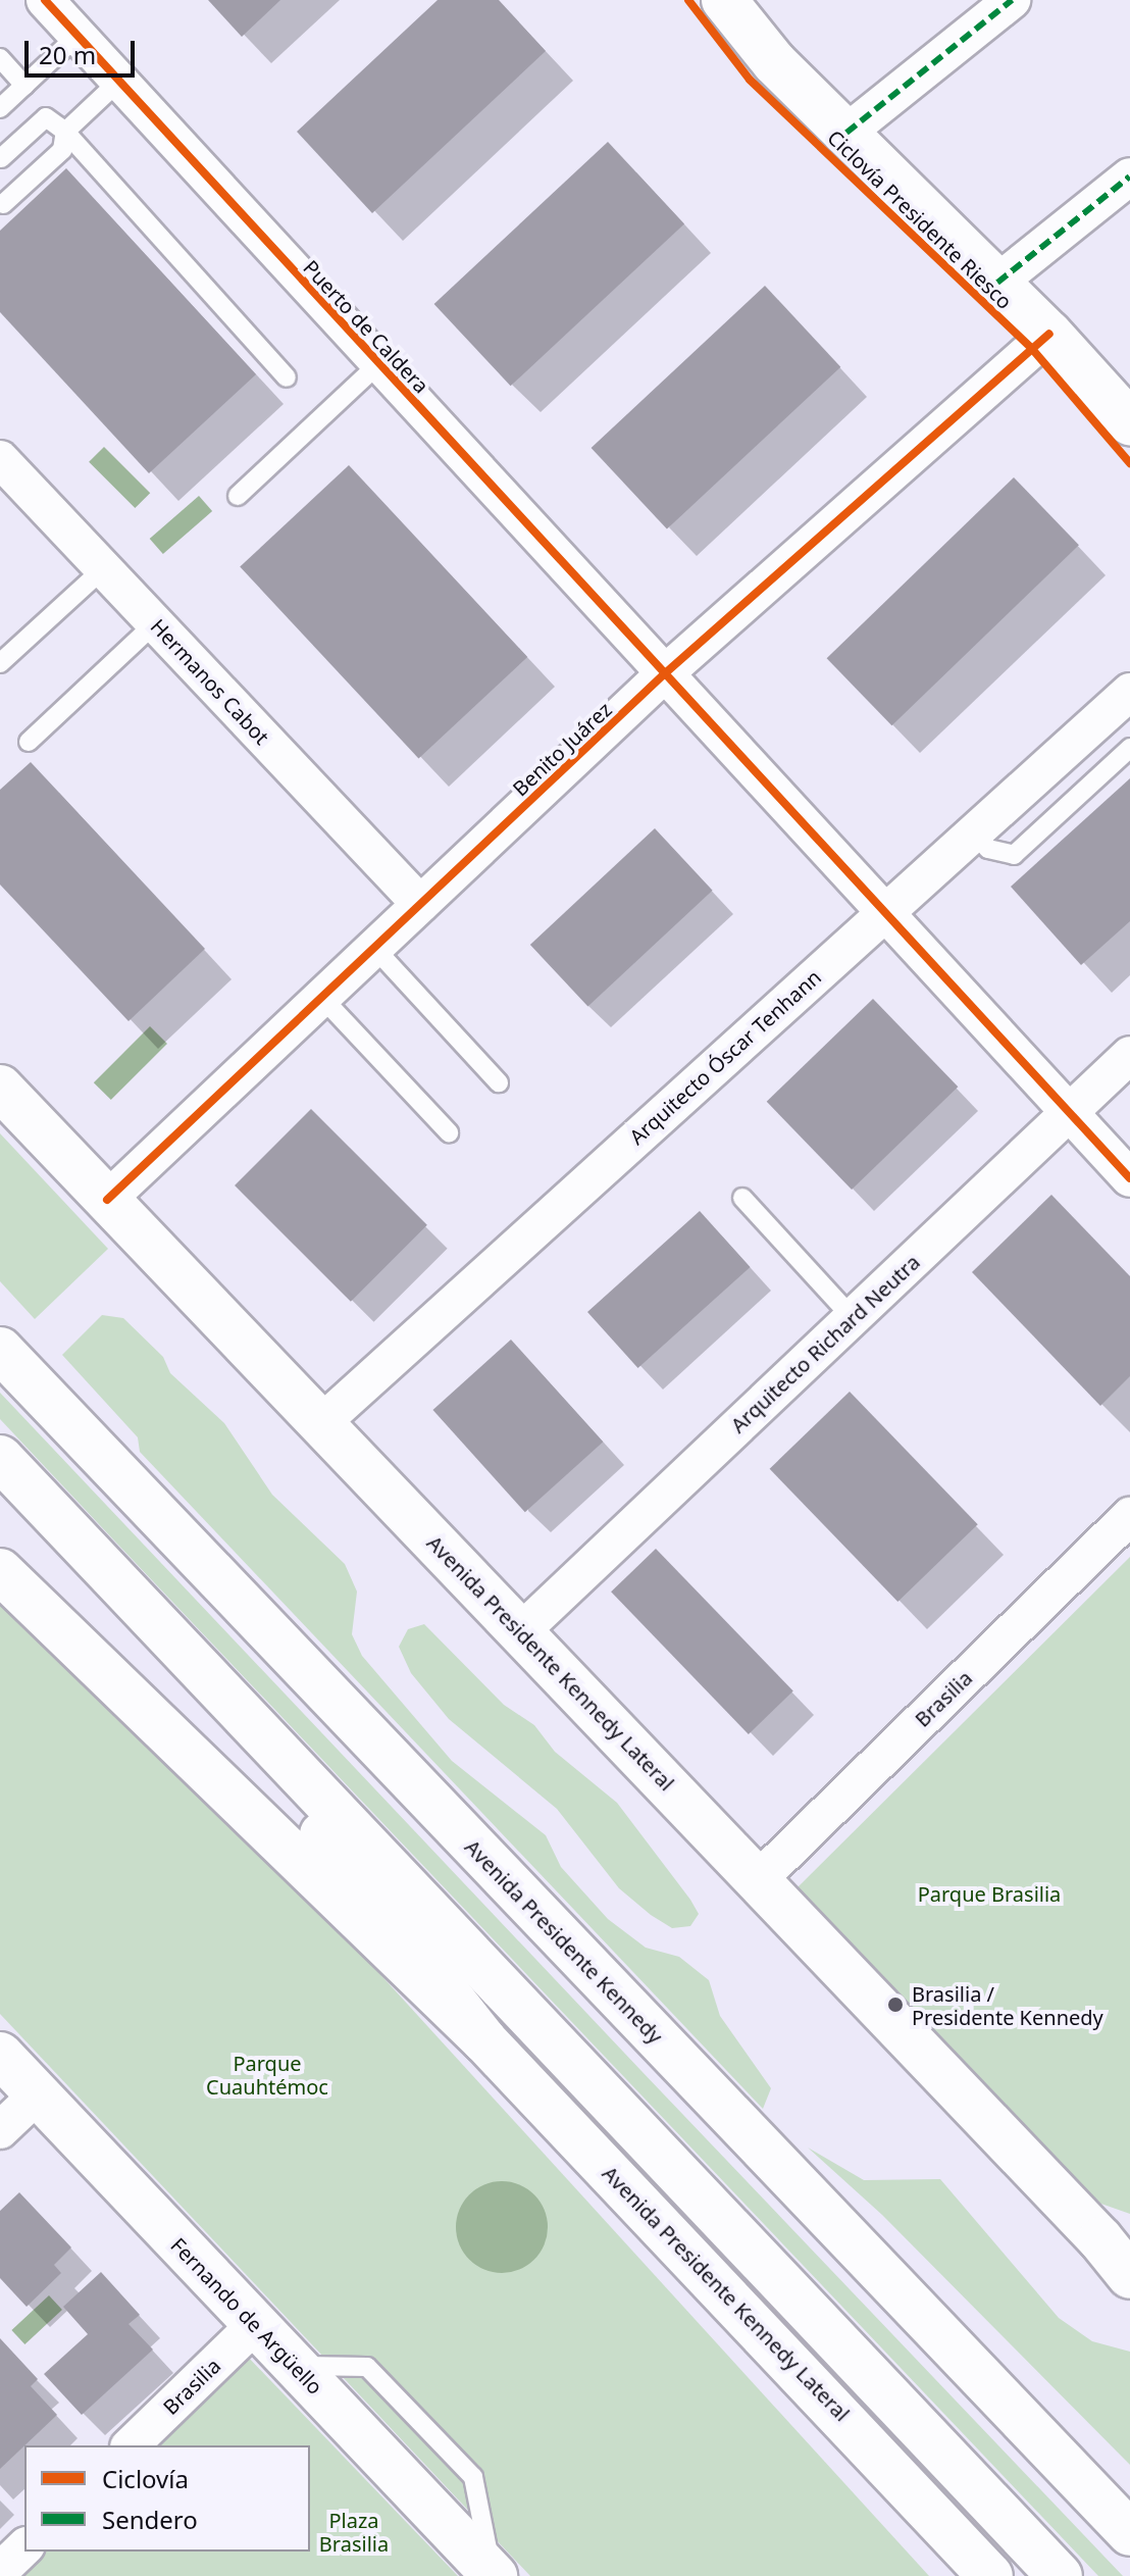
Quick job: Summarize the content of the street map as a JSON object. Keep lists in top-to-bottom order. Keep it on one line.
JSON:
{"streets":{"main road":["Avenida Presidente Kennedy Lateral","Avenida Presidente Kennedy","Fernando de Argüello"],"street":["Puerto de Caldera","Hermanos Cabot","Benito Juárez","Arquitecto Óscar Tenhann","Arquitecto Richard Neutra","Brasilia"],"cycle path":["Ciclovía Presidente Riesco"]},"crossings":[["Puerto de Caldera","Benito Juárez"],["Puerto de Caldera","Arquitecto Óscar Tenhann"],["Puerto de Caldera","Arquitecto Richard Neutra"],["Hermanos Cabot","Benito Juárez"],["Benito Juárez","Avenida Presidente Kennedy Lateral"],["Arquitecto Óscar Tenhann","Avenida Presidente Kennedy Lateral"],["Arquitecto Richard Neutra","Avenida Presidente Kennedy Lateral"],["Avenida Presidente Kennedy Lateral","Brasilia"],["Brasilia","Fernando de Argüello"]],"parks":["Parque Brasilia","Parque Cuauhtémoc","Plaza Brasilia"],"places":["Brasilia / Presidente Kennedy"],"legend":["Ciclovía","Sendero"],"scale_bar":"20 m"}
